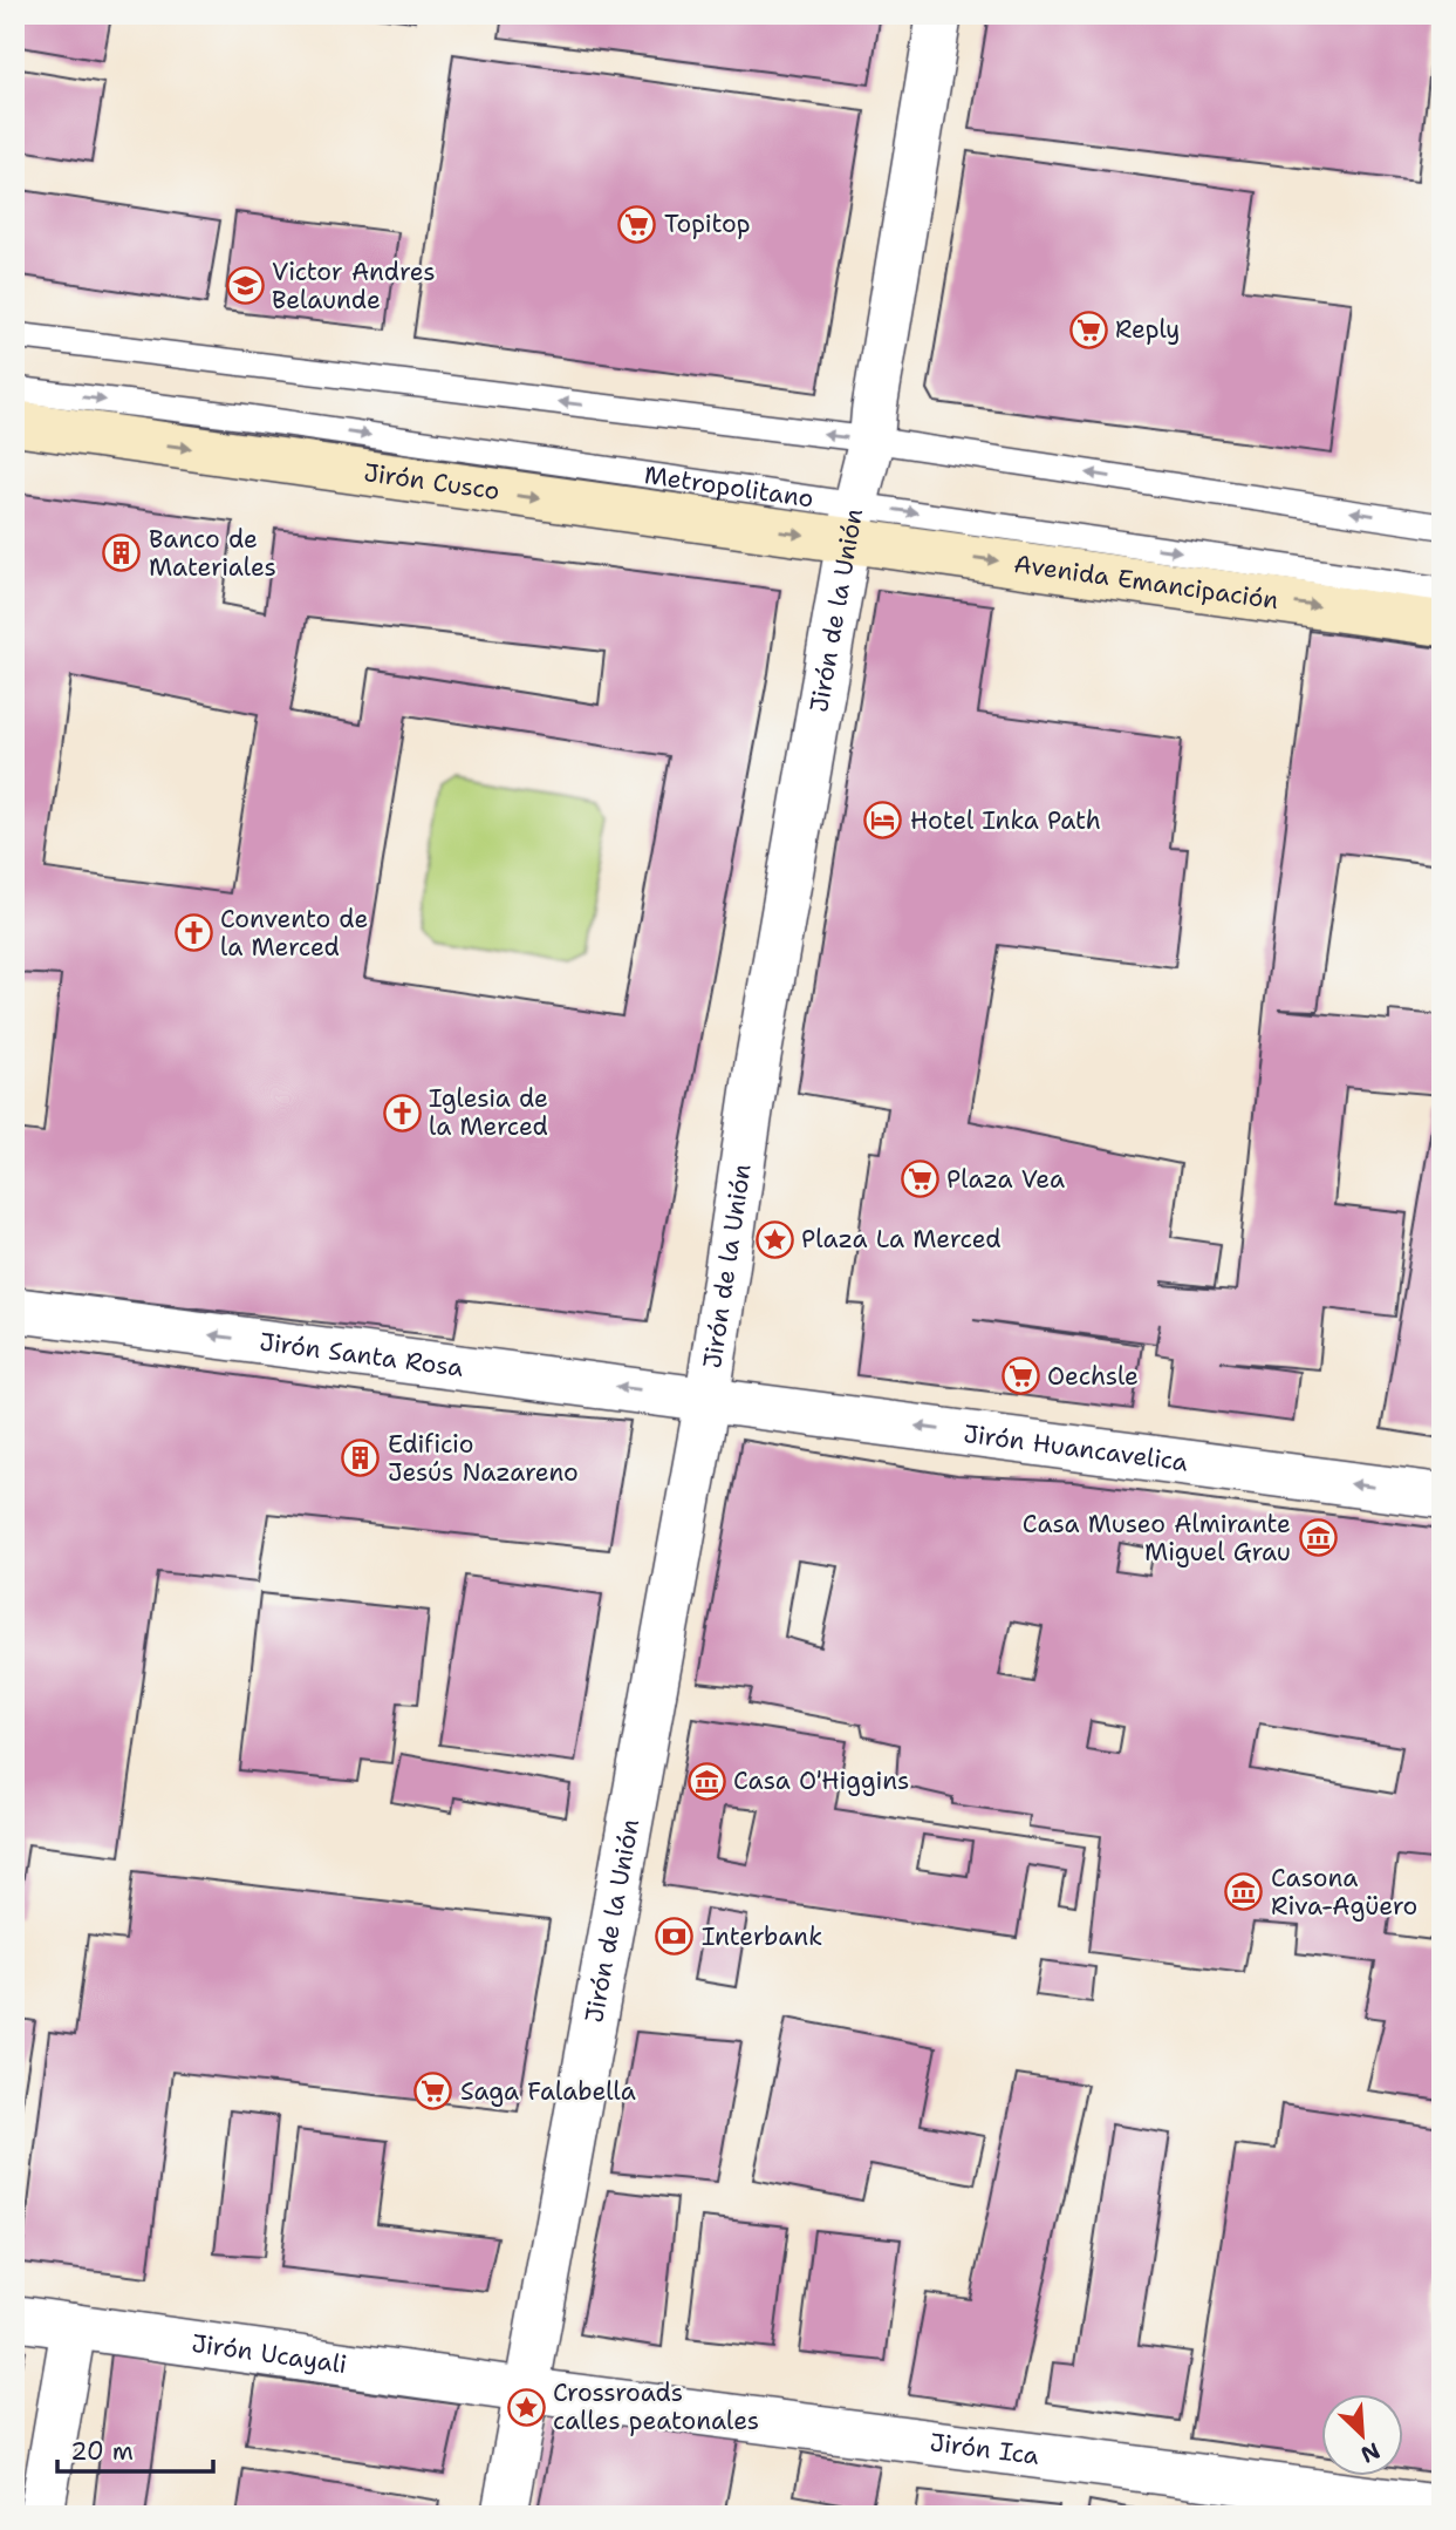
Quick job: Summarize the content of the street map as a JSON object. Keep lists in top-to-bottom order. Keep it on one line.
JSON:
{"streets":{"street":["Jirón Cusco","Avenida Emancipación","Jirón de la Unión","Jirón Santa Rosa","Jirón Huancavelica","Jirón Ucayali","Jirón Ica"],"lane":["Metropolitano"]},"crossings":[["Jirón Cusco","Metropolitano"],["Jirón Cusco","Avenida Emancipación"],["Jirón Cusco","Jirón de la Unión"],["Metropolitano","Avenida Emancipación"],["Metropolitano","Jirón de la Unión"],["Avenida Emancipación","Jirón de la Unión"],["Jirón de la Unión","Jirón Santa Rosa"],["Jirón de la Unión","Jirón Huancavelica"],["Jirón de la Unión","Jirón Ucayali"],["Jirón de la Unión","Jirón Ica"],["Jirón Santa Rosa","Jirón Huancavelica"],["Jirón Ucayali","Jirón Ica"]],"one_way":["Jirón Cusco","Avenida Emancipación","Jirón Santa Rosa","Jirón Huancavelica"],"places":{"supermarket":["Topitop","Reply","Plaza Vea","Oechsle","Saga Falabella"],"school or university":["Victor Andres Belaunde"],"building":["Banco de Materiales","Edificio Jesús Nazareno"],"hotel":["Hotel Inka Path"],"church":["Convento de la Merced","Iglesia de la Merced"],"place":["Plaza La Merced","Crossroads calles peatonales"],"museum":["Casa Museo Almirante Miguel Grau","Casa O'Higgins","Casona Riva-Agüero"],"bank":["Interbank"]},"scale_bar":"20 m","north":"bottom right"}
